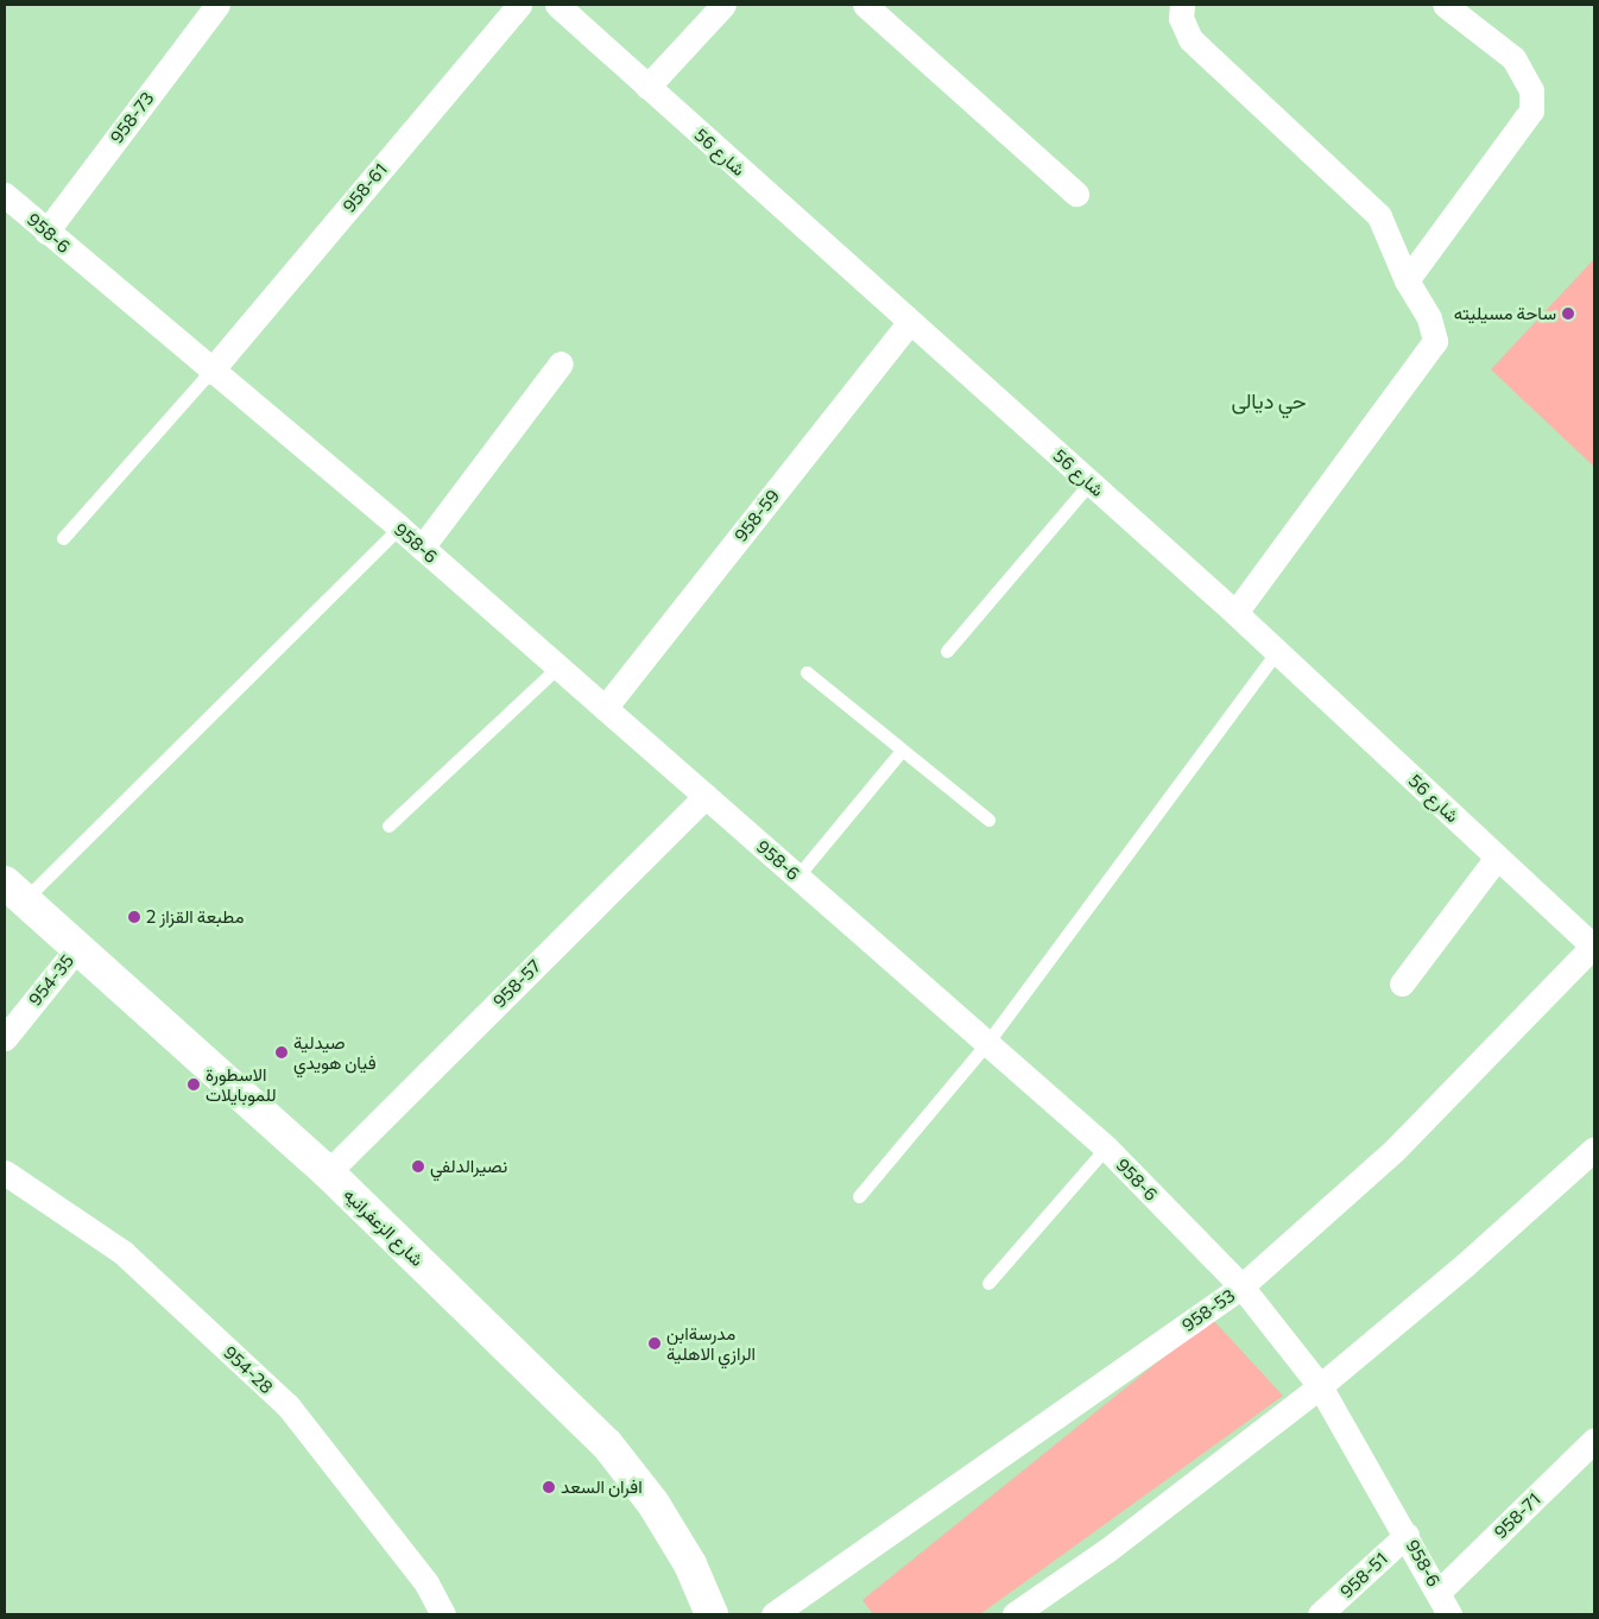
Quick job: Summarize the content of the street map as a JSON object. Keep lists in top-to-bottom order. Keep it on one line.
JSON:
{"streets":{"street":["958-73","شارع 56","958-61","958-6","958-59","954-35","958-57","شارع الزعفرانيه","958-53","954-28","958-71","958-51"]},"crossings":[["958-73","958-6"],["شارع 56","958-59"],["شارع 56","958-53"],["958-61","958-6"],["958-6","958-59"],["958-6","958-57"],["958-6","958-53"],["958-6","958-71"],["958-6","958-51"],["954-35","شارع الزعفرانيه"],["958-57","شارع الزعفرانيه"]],"districts":["حي ديالى"],"places":["ساحة مسيليته","مطبعة القزاز 2","صيدلية فيان هويدي","الاسطورة للموبايلات","نصيرالدلفي","مدرسةابن الرازي الاهلية","افران السعد"]}
